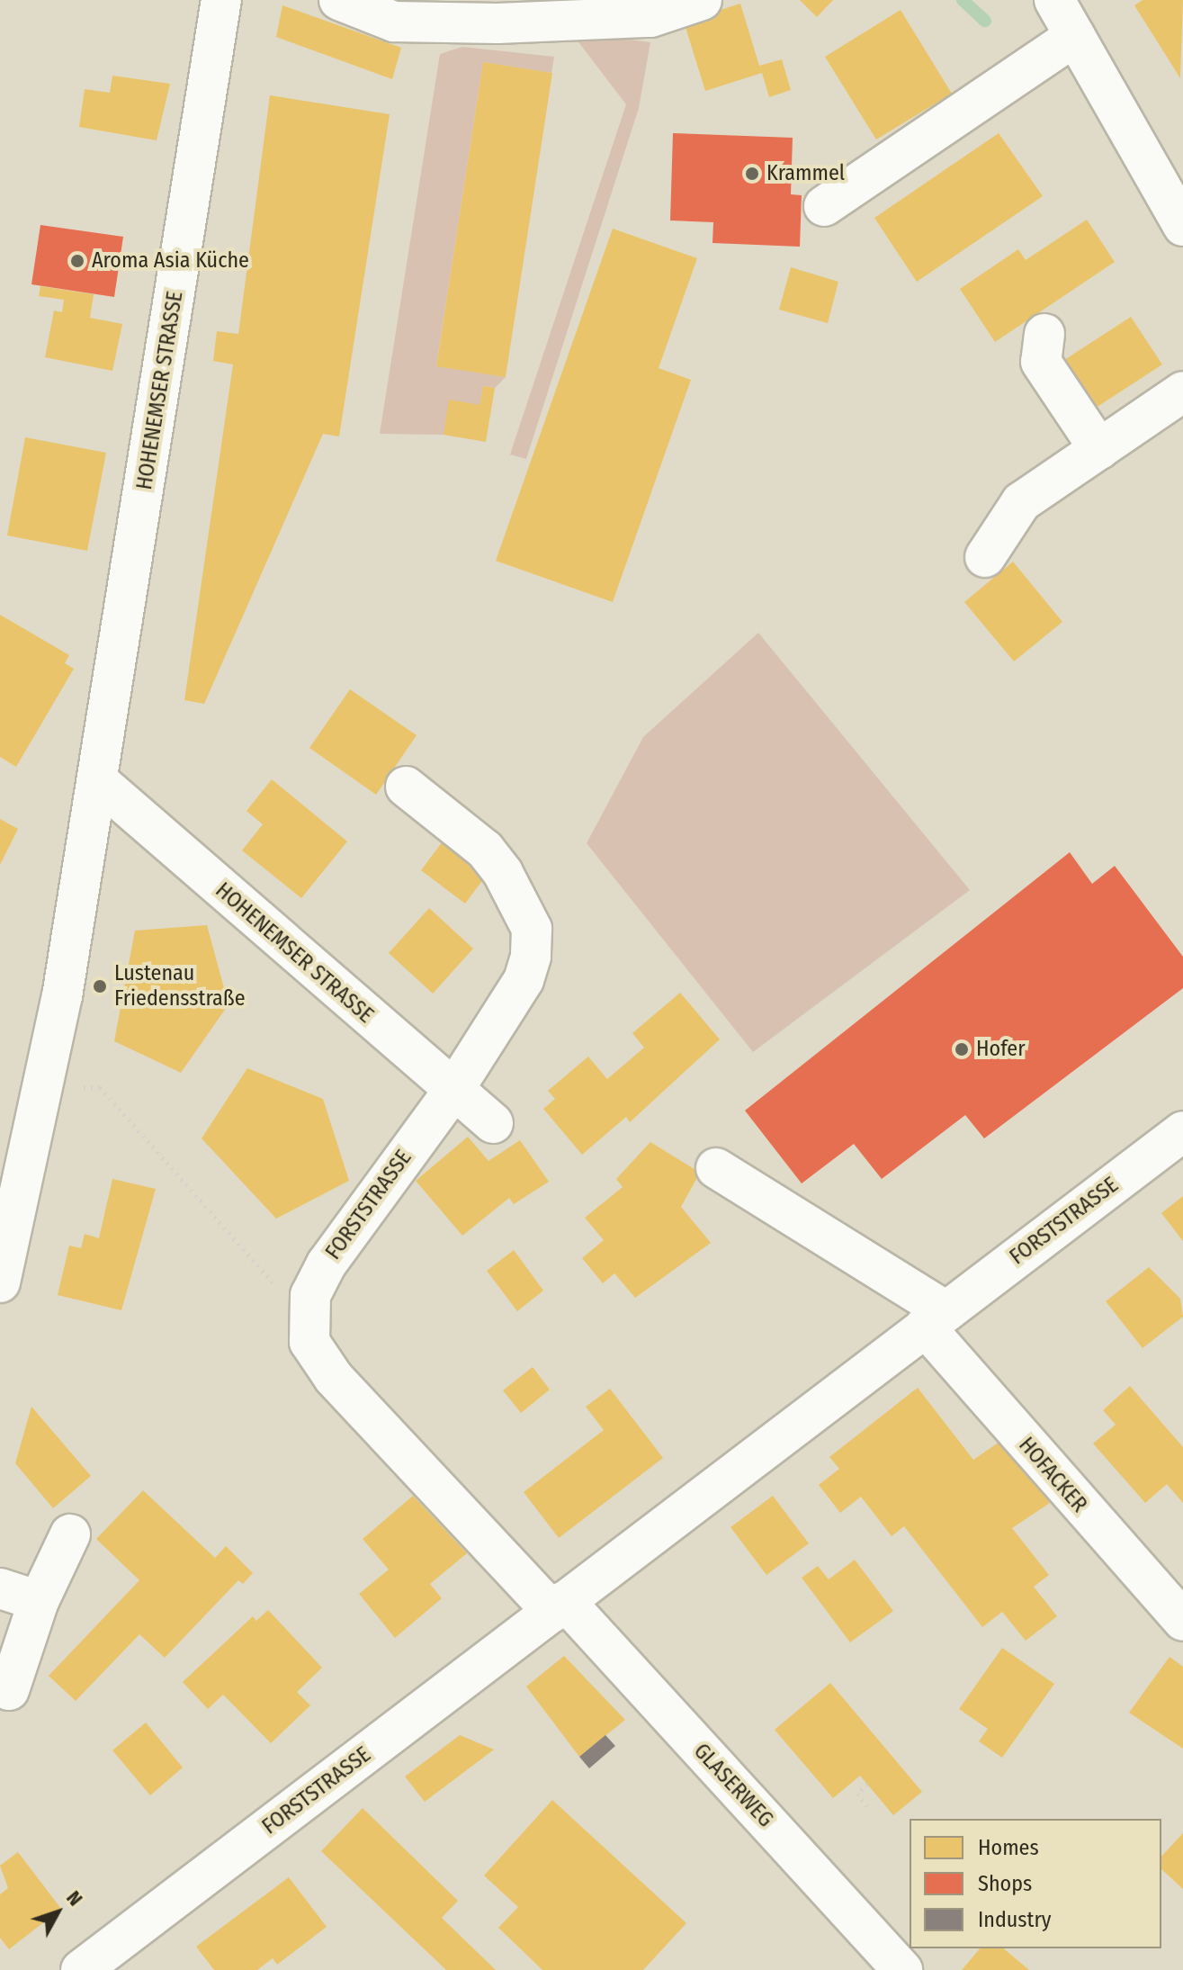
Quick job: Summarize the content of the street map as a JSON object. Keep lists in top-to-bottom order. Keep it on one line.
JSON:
{"streets":{"street":["HOHENEMSER STRASSE","FORSTSTRASSE","HOFACKER","GLASERWEG"]},"crossings":[["HOHENEMSER STRASSE","FORSTSTRASSE"],["FORSTSTRASSE","HOFACKER"],["FORSTSTRASSE","GLASERWEG"]],"places":["Krammel","Aroma Asia Küche","Lustenau Friedensstraße","Hofer"],"legend":["Homes","Shops","Industry"],"north":"top right"}
